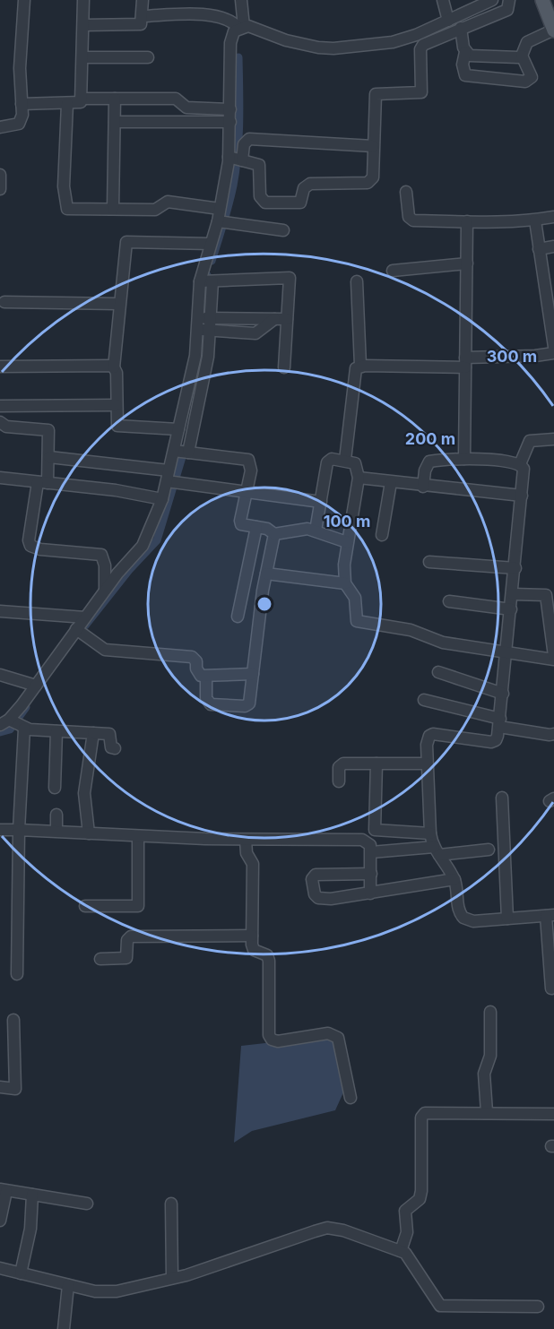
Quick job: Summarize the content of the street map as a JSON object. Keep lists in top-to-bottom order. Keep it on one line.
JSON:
{"rings":["300 m","200 m","100 m"]}
